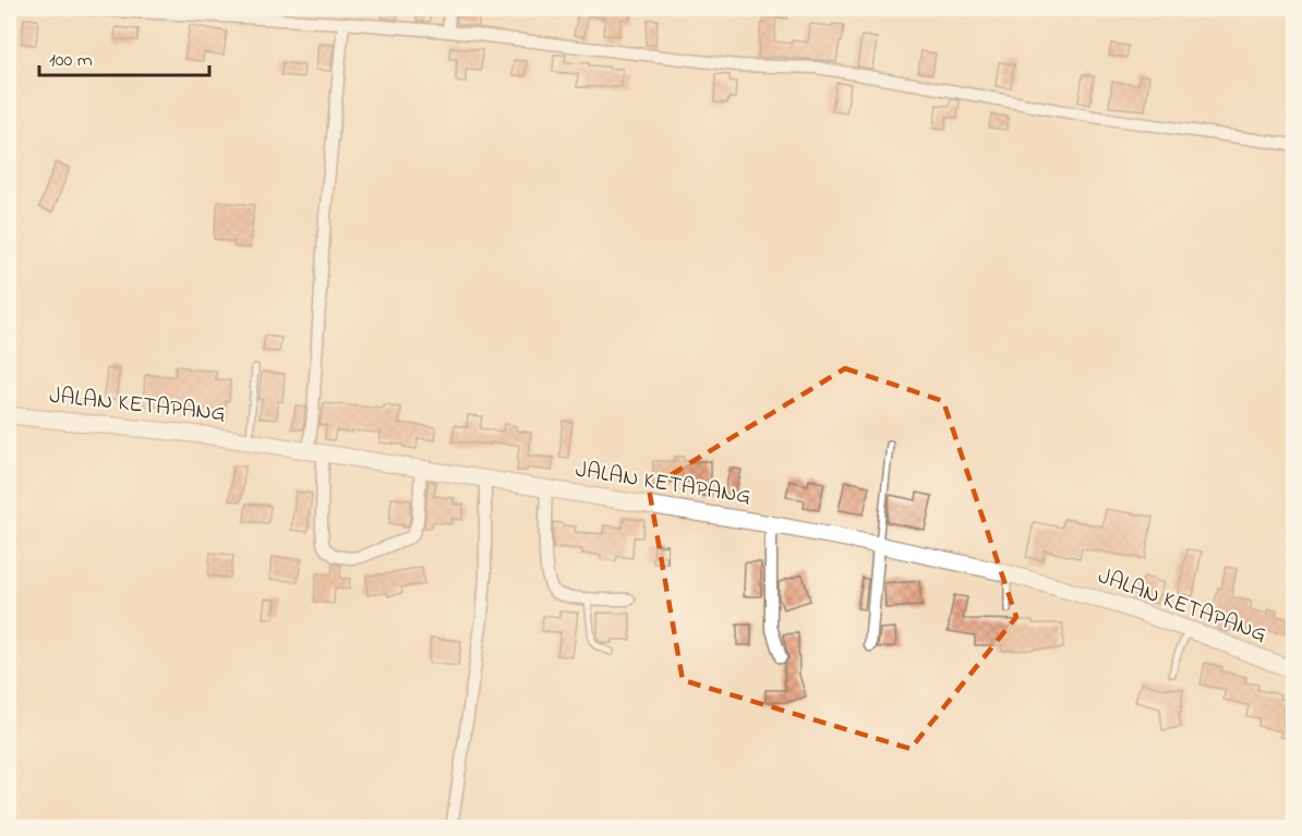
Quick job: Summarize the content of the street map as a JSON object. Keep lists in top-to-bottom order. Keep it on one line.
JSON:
{"streets":{"main road":["JALAN KETAPANG"]},"scale_bar":"100 m"}
